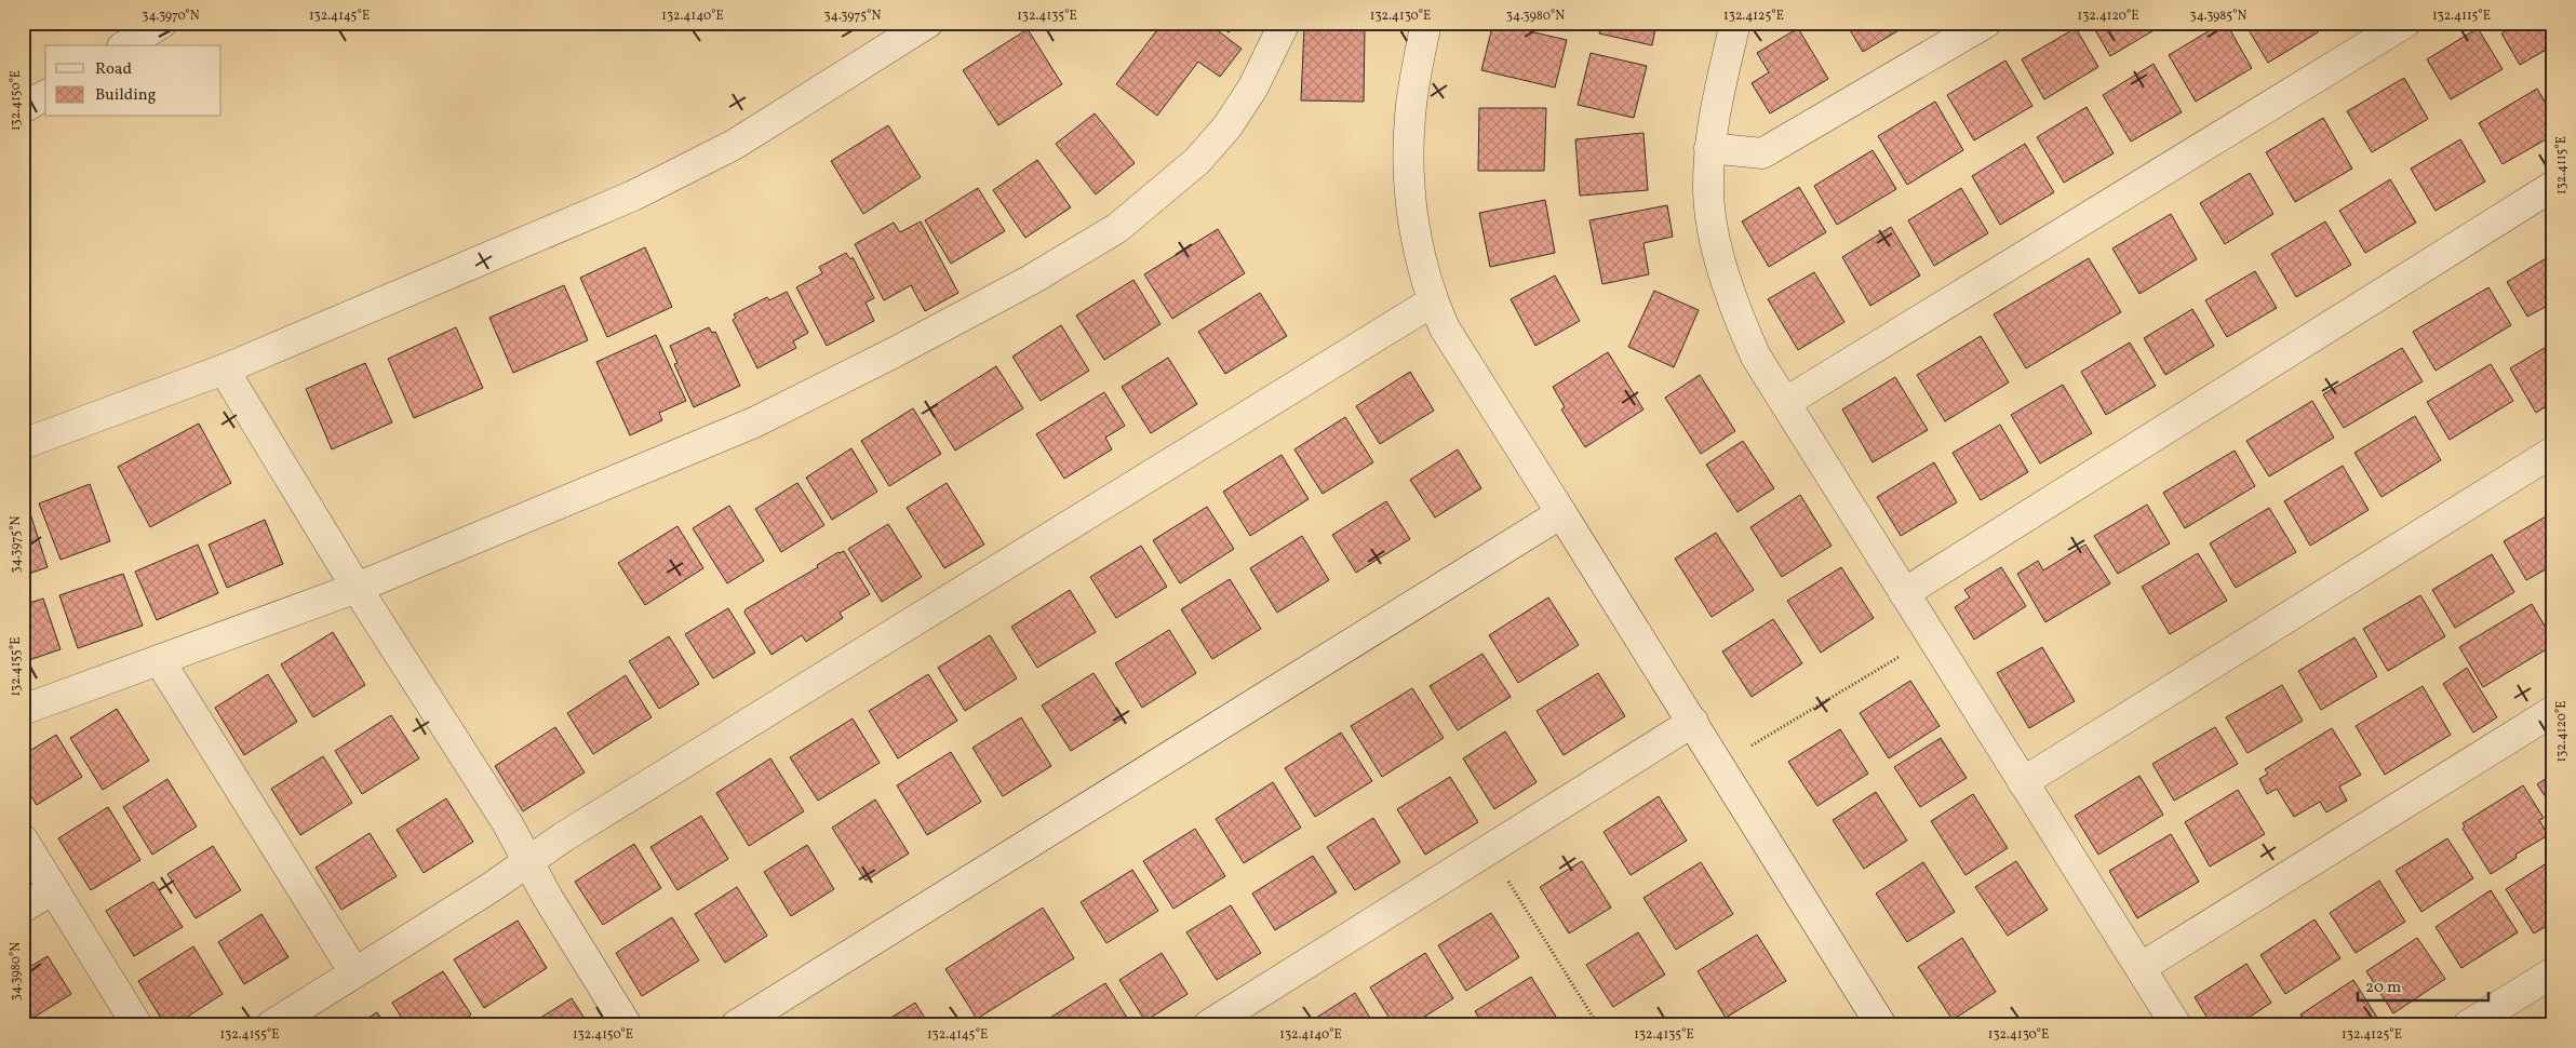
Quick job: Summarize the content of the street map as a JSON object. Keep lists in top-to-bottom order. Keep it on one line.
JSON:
{"legend":["Road","Building"],"scale_bar":"20 m","coordinates":["34.3970°N","132.4145°E","132.4140°E","34.3975°N","132.4135°E","132.4130°E","34.3980°N","132.4125°E","132.4120°E","34.3985°N","132.4115°E","132.4150°E","132.4155°E"]}
